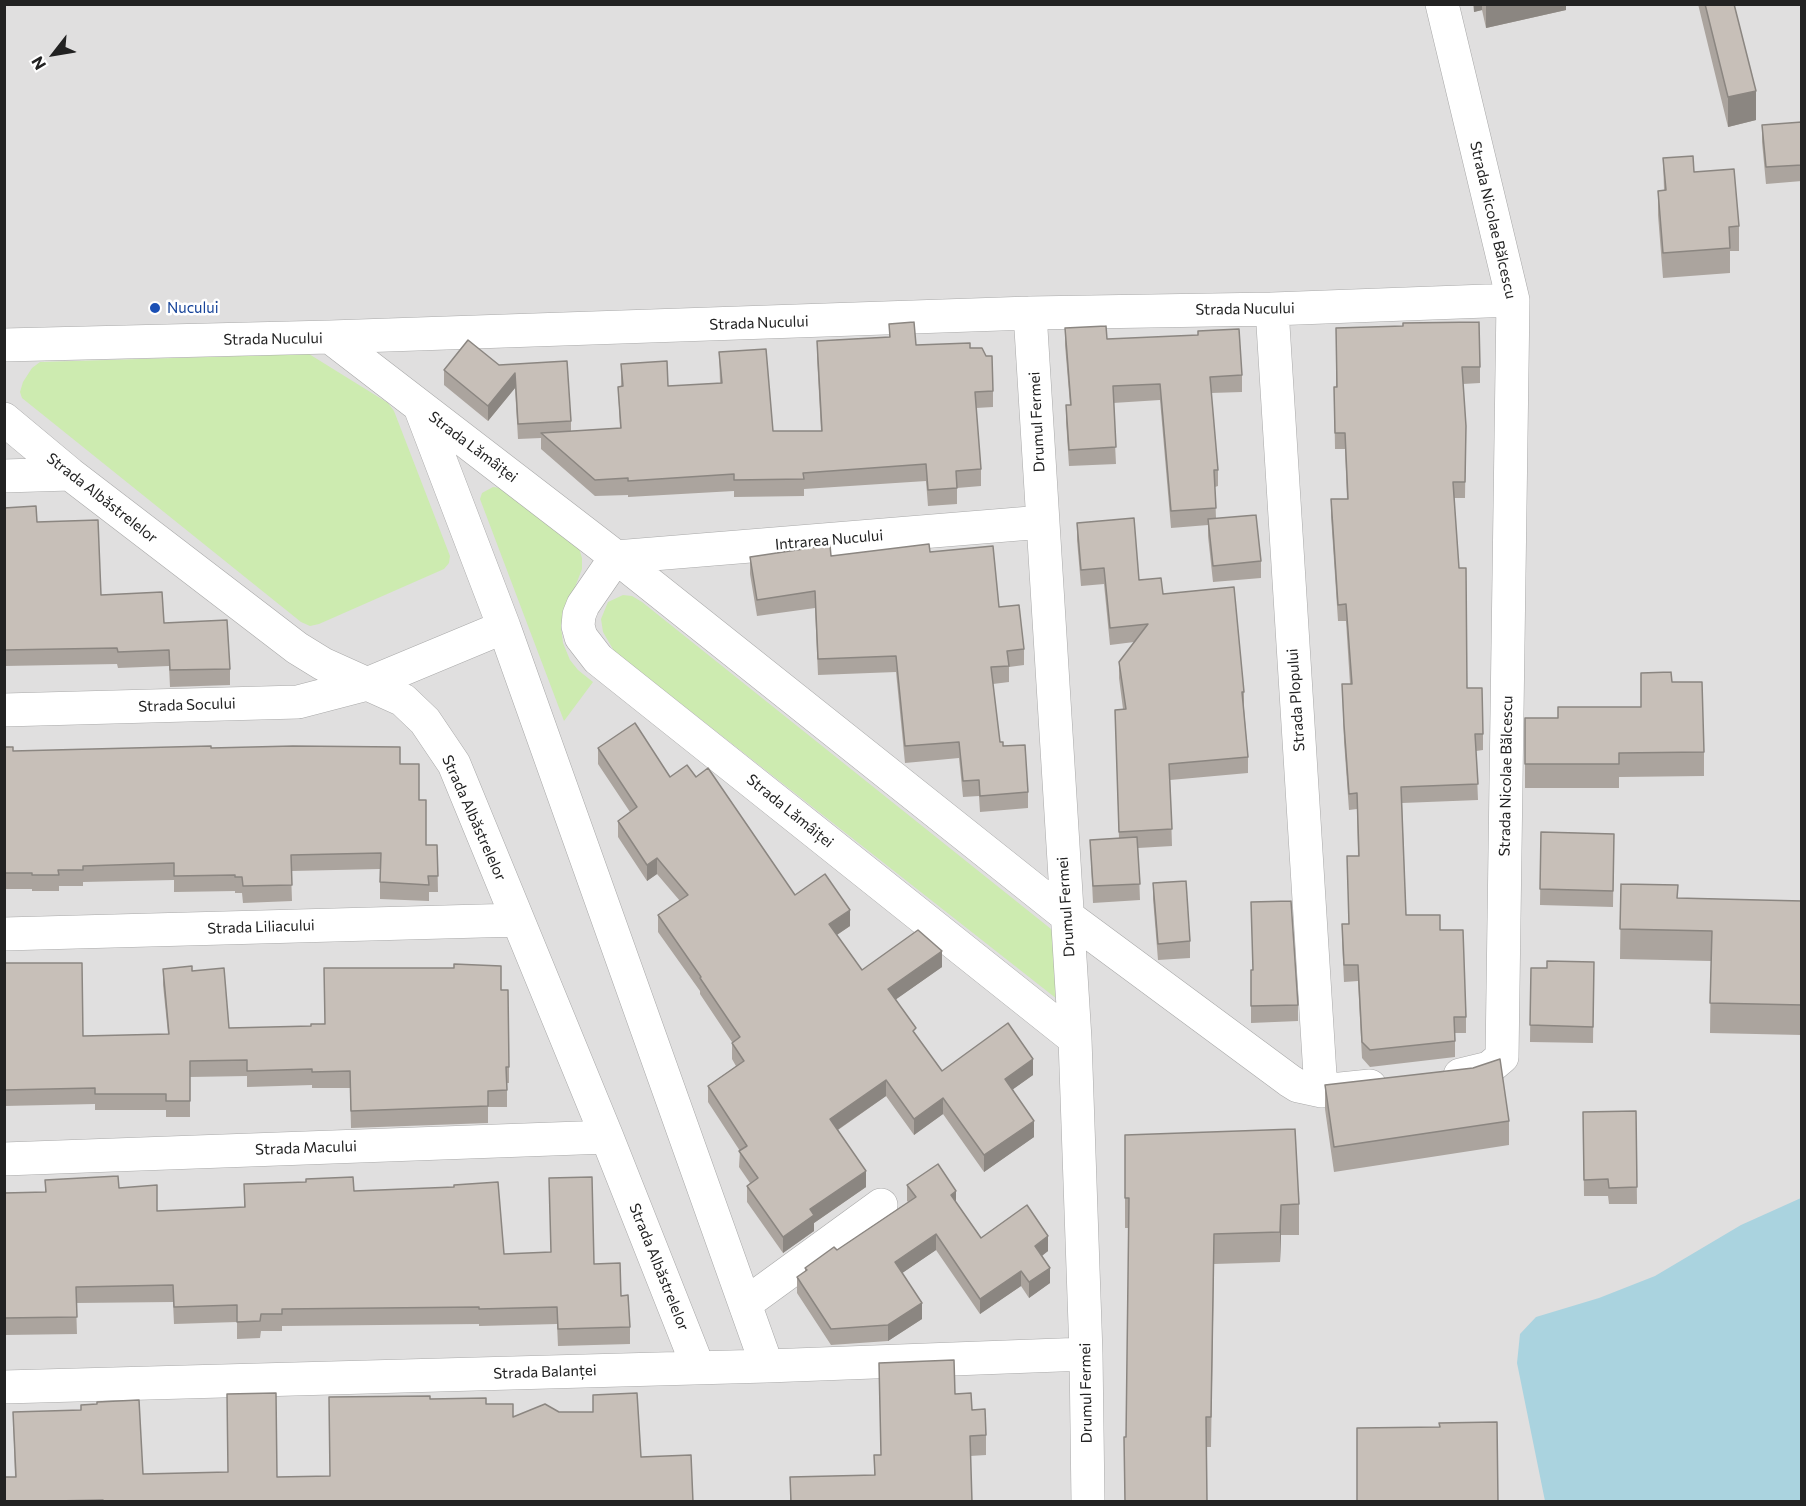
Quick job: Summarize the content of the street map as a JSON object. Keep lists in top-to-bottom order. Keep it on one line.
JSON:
{"streets":{"street":["Strada Nicolae Bălcescu","Strada Nucului","Drumul Fermei","Strada Lămâiței","Strada Albăstrelelor","Intrarea Nucului","Strada Plopului","Strada Socului","Strada Liliacului","Strada Macului","Strada Balanței"]},"crossings":[["Strada Nicolae Bălcescu","Strada Nucului"],["Strada Nucului","Drumul Fermei"],["Strada Nucului","Strada Lămâiței"],["Strada Nucului","Strada Plopului"],["Drumul Fermei","Strada Lămâiței"],["Drumul Fermei","Intrarea Nucului"],["Drumul Fermei","Strada Balanței"],["Strada Lămâiței","Intrarea Nucului"],["Strada Albăstrelelor","Strada Socului"],["Strada Albăstrelelor","Strada Liliacului"],["Strada Albăstrelelor","Strada Macului"],["Strada Albăstrelelor","Strada Balanței"]],"places":["Nucului"],"north":"bottom left"}
